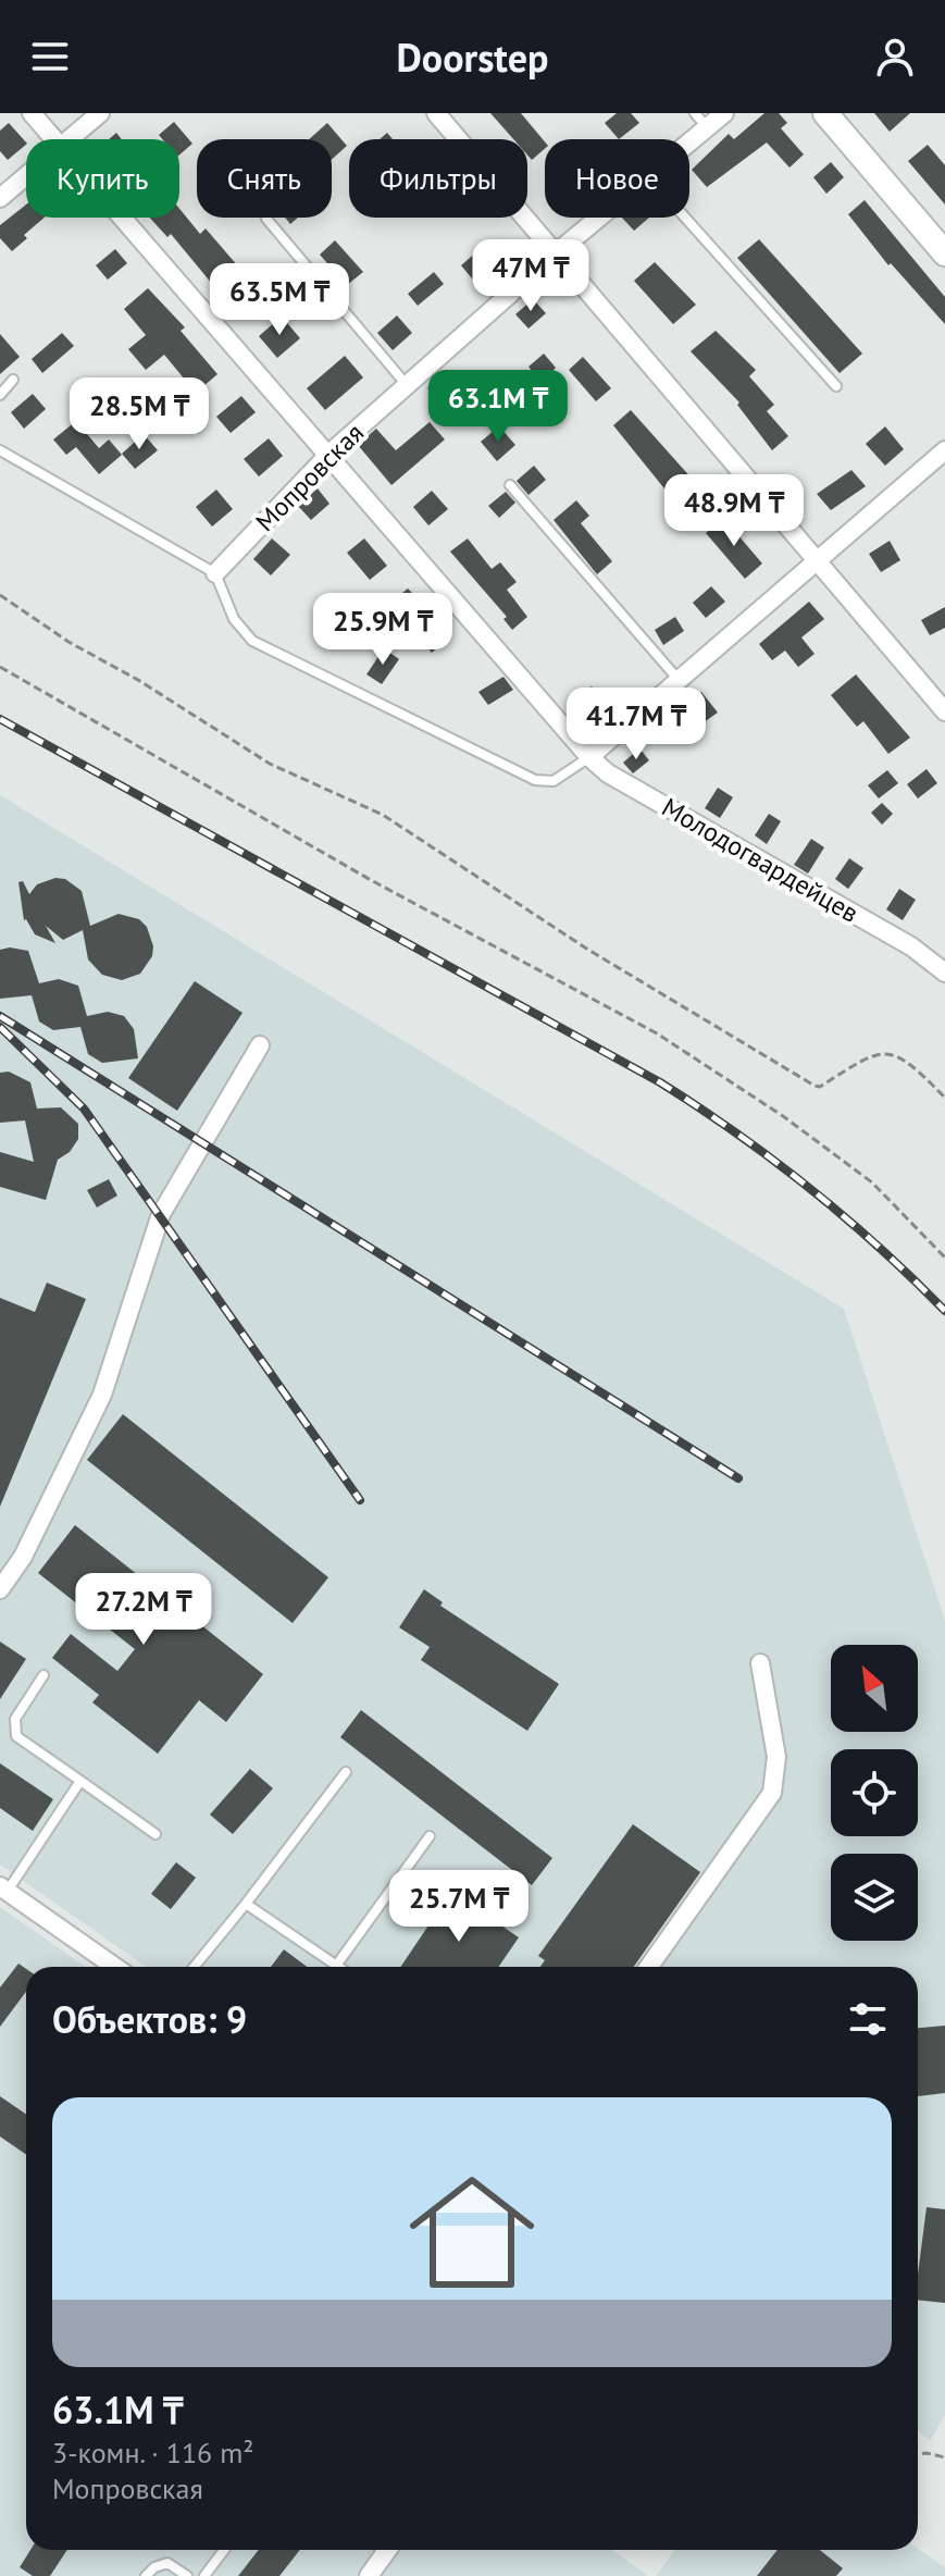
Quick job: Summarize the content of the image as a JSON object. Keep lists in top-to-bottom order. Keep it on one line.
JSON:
{"streets":{"street":["Мопровская","Молодогвардейцев"]},"crossings":[["Мопровская","Молодогвардейцев"]],"north":"top left","page":{"header":"Doorstep","chip":["Купить","Снять","Фильтры","Новое"],"price":["47M ₸","63.5M ₸","63.1M ₸","28.5M ₸","48.9M ₸","25.9M ₸","41.7M ₸","27.2M ₸","25.7M ₸"],"heading":"Объектов: 9","list":[{"name":"63.1M ₸","note":"3-комн. · 116 m² · Мопровская"}]}}
